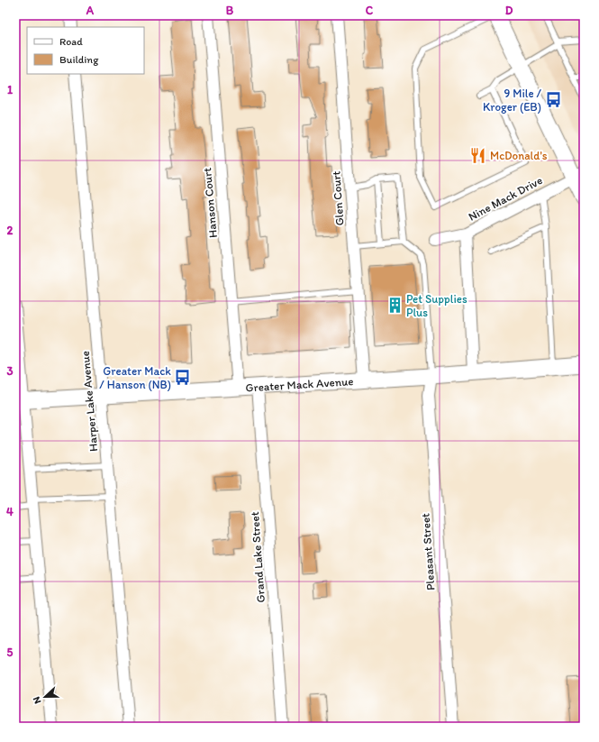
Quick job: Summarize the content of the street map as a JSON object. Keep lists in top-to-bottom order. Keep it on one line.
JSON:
{"streets":{"street":["Glen Court","Nine Mack Drive","Hanson Court","Greater Mack Avenue","Harper Lake Avenue","Pleasant Street","Grand Lake Street"]},"crossings":[["Glen Court","Greater Mack Avenue"],["Hanson Court","Greater Mack Avenue"],["Greater Mack Avenue","Harper Lake Avenue"],["Greater Mack Avenue","Pleasant Street"],["Greater Mack Avenue","Grand Lake Street"]],"places":{"bus stop":["9 Mile / Kroger (EB)","Greater Mack / Hanson (NB)"],"restaurant":["McDonald's"],"building":["Pet Supplies Plus"]},"legend":["Road","Building"],"north":"left","grid":{"columns":["A","B","C","D"],"rows":["1","2","3","4","5"]}}
